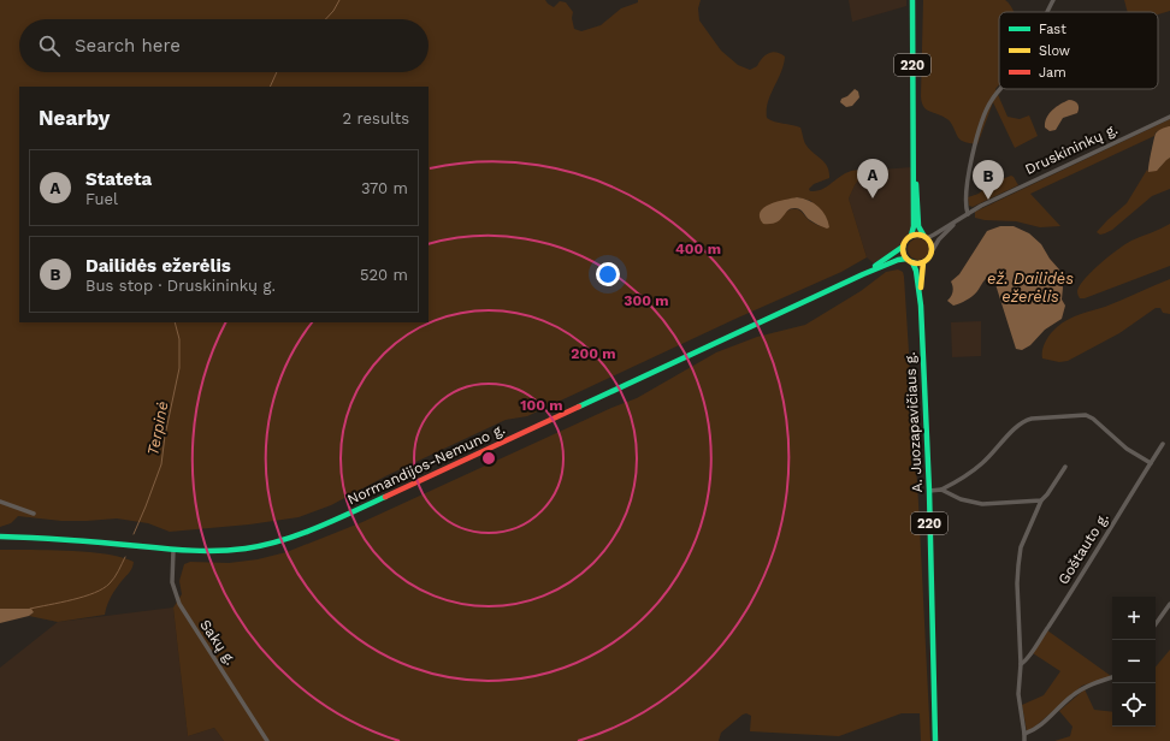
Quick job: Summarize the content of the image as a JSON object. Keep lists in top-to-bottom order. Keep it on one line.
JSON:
{"streets":{"main road":["220","A. Juozapavičiaus g.","Normandijos-Nemuno g."],"street":["Druskininkų g.","Goštauto g.","Sakų g."]},"crossings":[["220","A. Juozapavičiaus g."],["220","Normandijos-Nemuno g."],["A. Juozapavičiaus g.","Normandijos-Nemuno g."],["Normandijos-Nemuno g.","Sakų g."]],"water":["ež. Dailidės ežerėlis","Terpinė"],"legend":["Fast","Slow","Jam"],"page":{"search":"Search here","heading":["Nearby","2 results"],"list":[{"mark":"A","name":"Stateta","note":"Fuel","value":"370 m"},{"mark":"B","name":"Dailidės ežerėlis","note":"Bus stop · Druskininkų g.","value":"520 m"}],"pins":["A","B"],"map_buttons":["+","−"]},"rings":["400 m","300 m","200 m","100 m"]}
